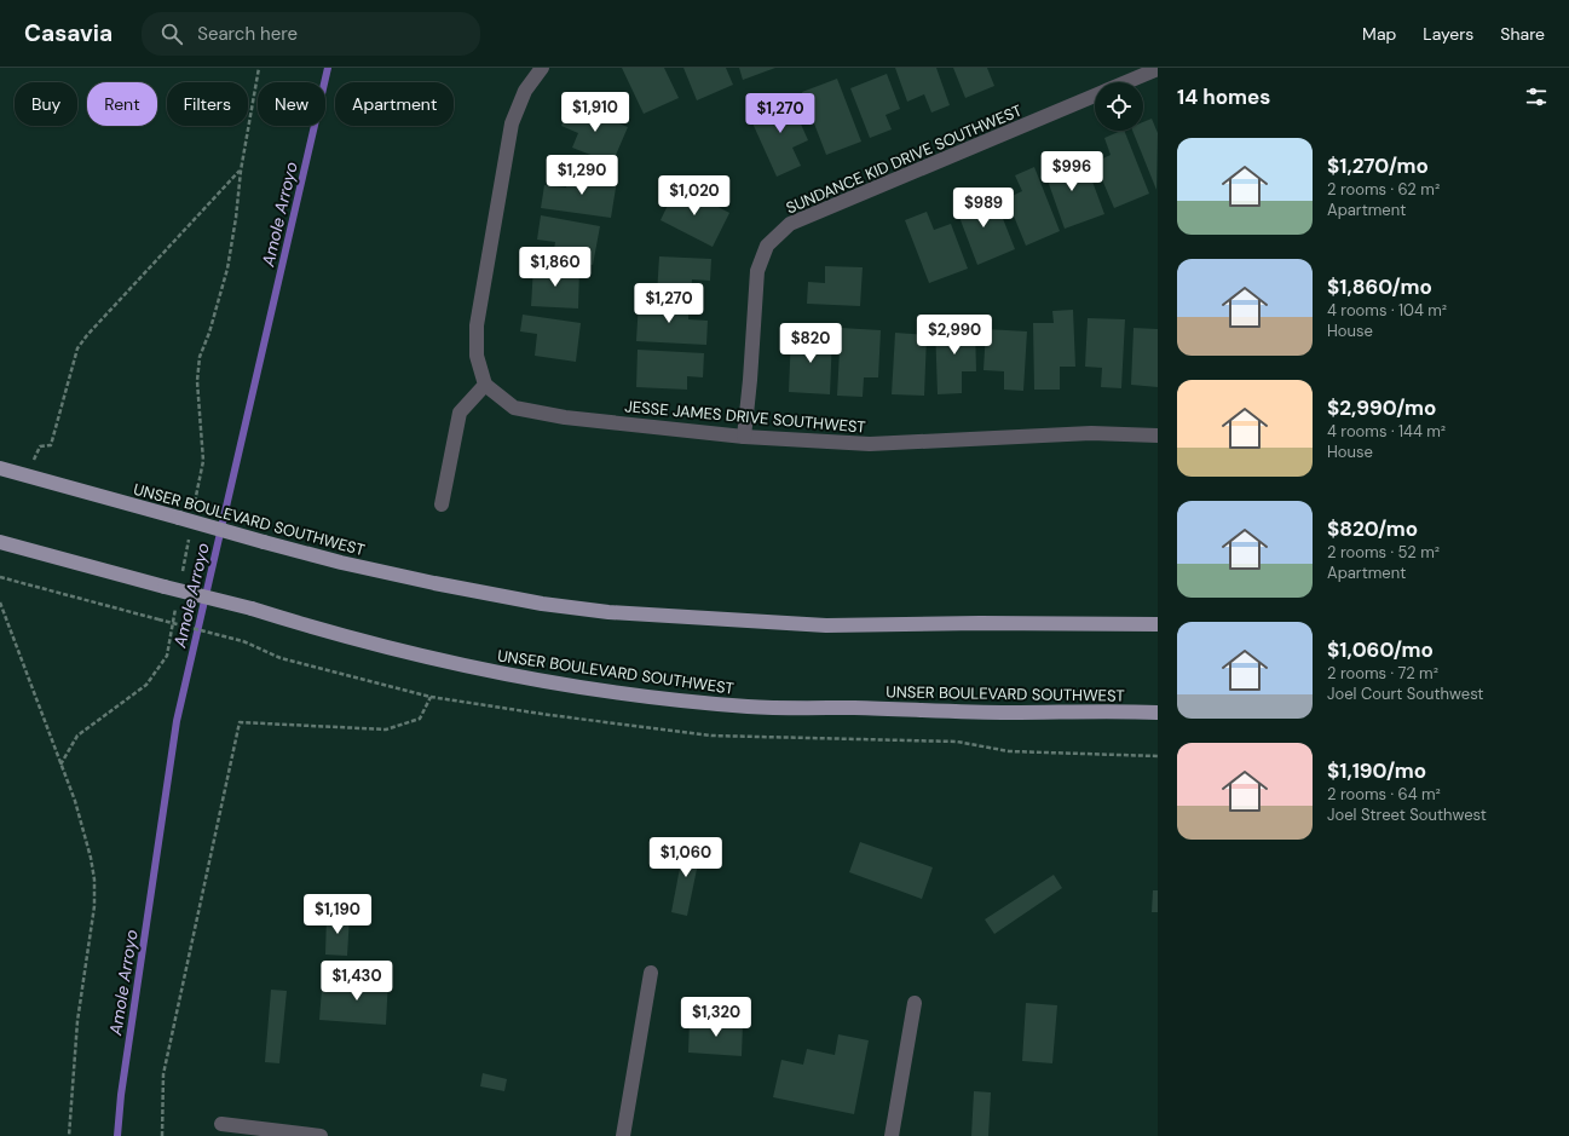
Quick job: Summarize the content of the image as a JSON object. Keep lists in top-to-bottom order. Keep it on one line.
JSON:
{"streets":{"main road":["UNSER BOULEVARD SOUTHWEST"],"street":["SUNDANCE KID DRIVE SOUTHWEST","JESSE JAMES DRIVE SOUTHWEST"]},"crossings":[["SUNDANCE KID DRIVE SOUTHWEST","JESSE JAMES DRIVE SOUTHWEST"]],"water":["Amole Arroyo"],"page":{"header":"Casavia","search":"Search here","nav":["Map","Layers","Share"],"heading":"14 homes","chip":["Buy","Rent","Filters","New","Apartment"],"price":["$1,910","$1,270","$996","$1,290","$1,020","$989","$1,860","$1,270","$2,990","$820","$1,060","$1,190","$1,430","$1,320"],"list":[{"name":"$1,270/mo","note":"2 rooms · 62 m² · Apartment"},{"name":"$1,860/mo","note":"4 rooms · 104 m² · House"},{"name":"$2,990/mo","note":"4 rooms · 144 m² · House"},{"name":"$820/mo","note":"2 rooms · 52 m² · Apartment"},{"name":"$1,060/mo","note":"2 rooms · 72 m² · Joel Court Southwest"},{"name":"$1,190/mo","note":"2 rooms · 64 m² · Joel Street Southwest"}]}}
